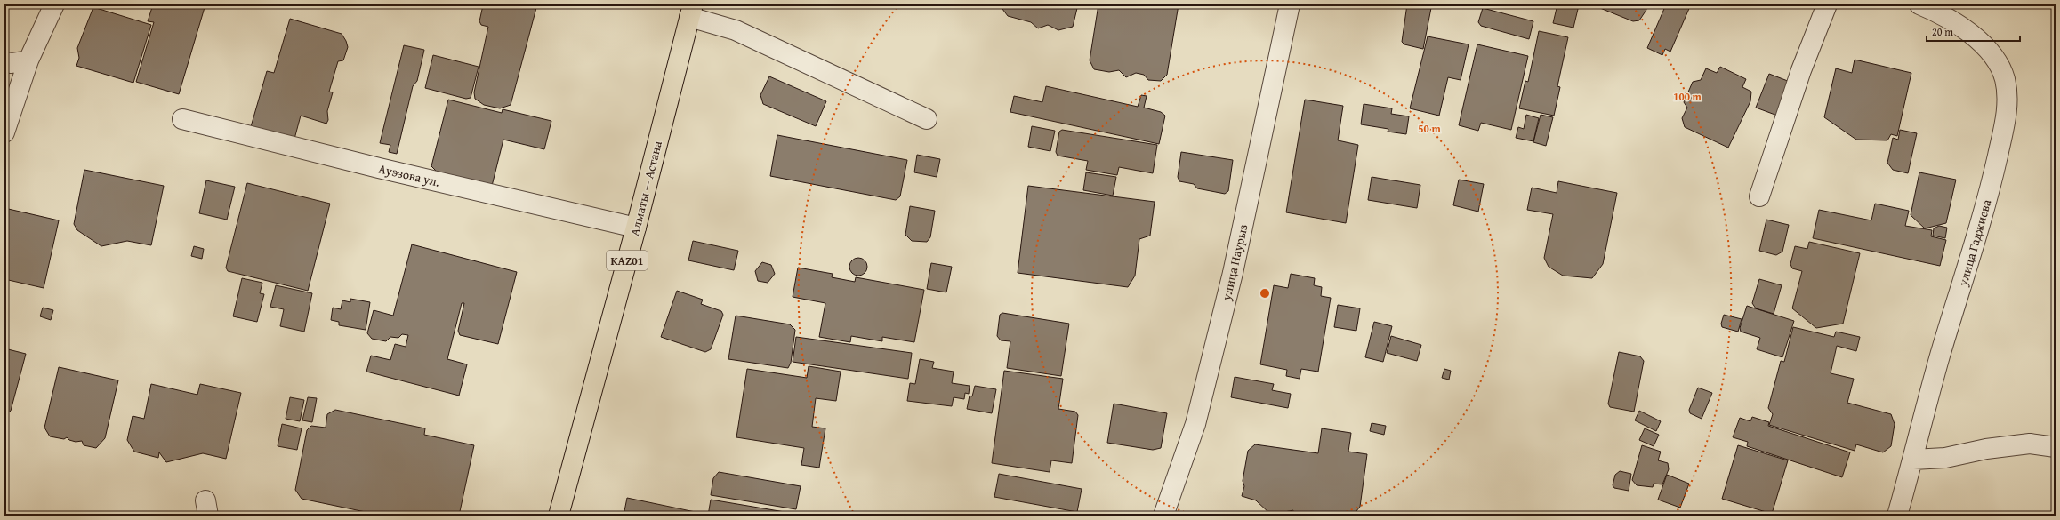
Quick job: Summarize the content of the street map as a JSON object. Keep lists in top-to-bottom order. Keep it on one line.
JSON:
{"streets":{"highway":["Алматы — Астана","KАZ01"],"street":["Ауэзова ул.","улица Гаджиева","улица Наурыз"]},"crossings":[["Ауэзова ул.","Алматы — Астана"]],"scale_bar":"20 m","rings":["100 m","50 m"]}
